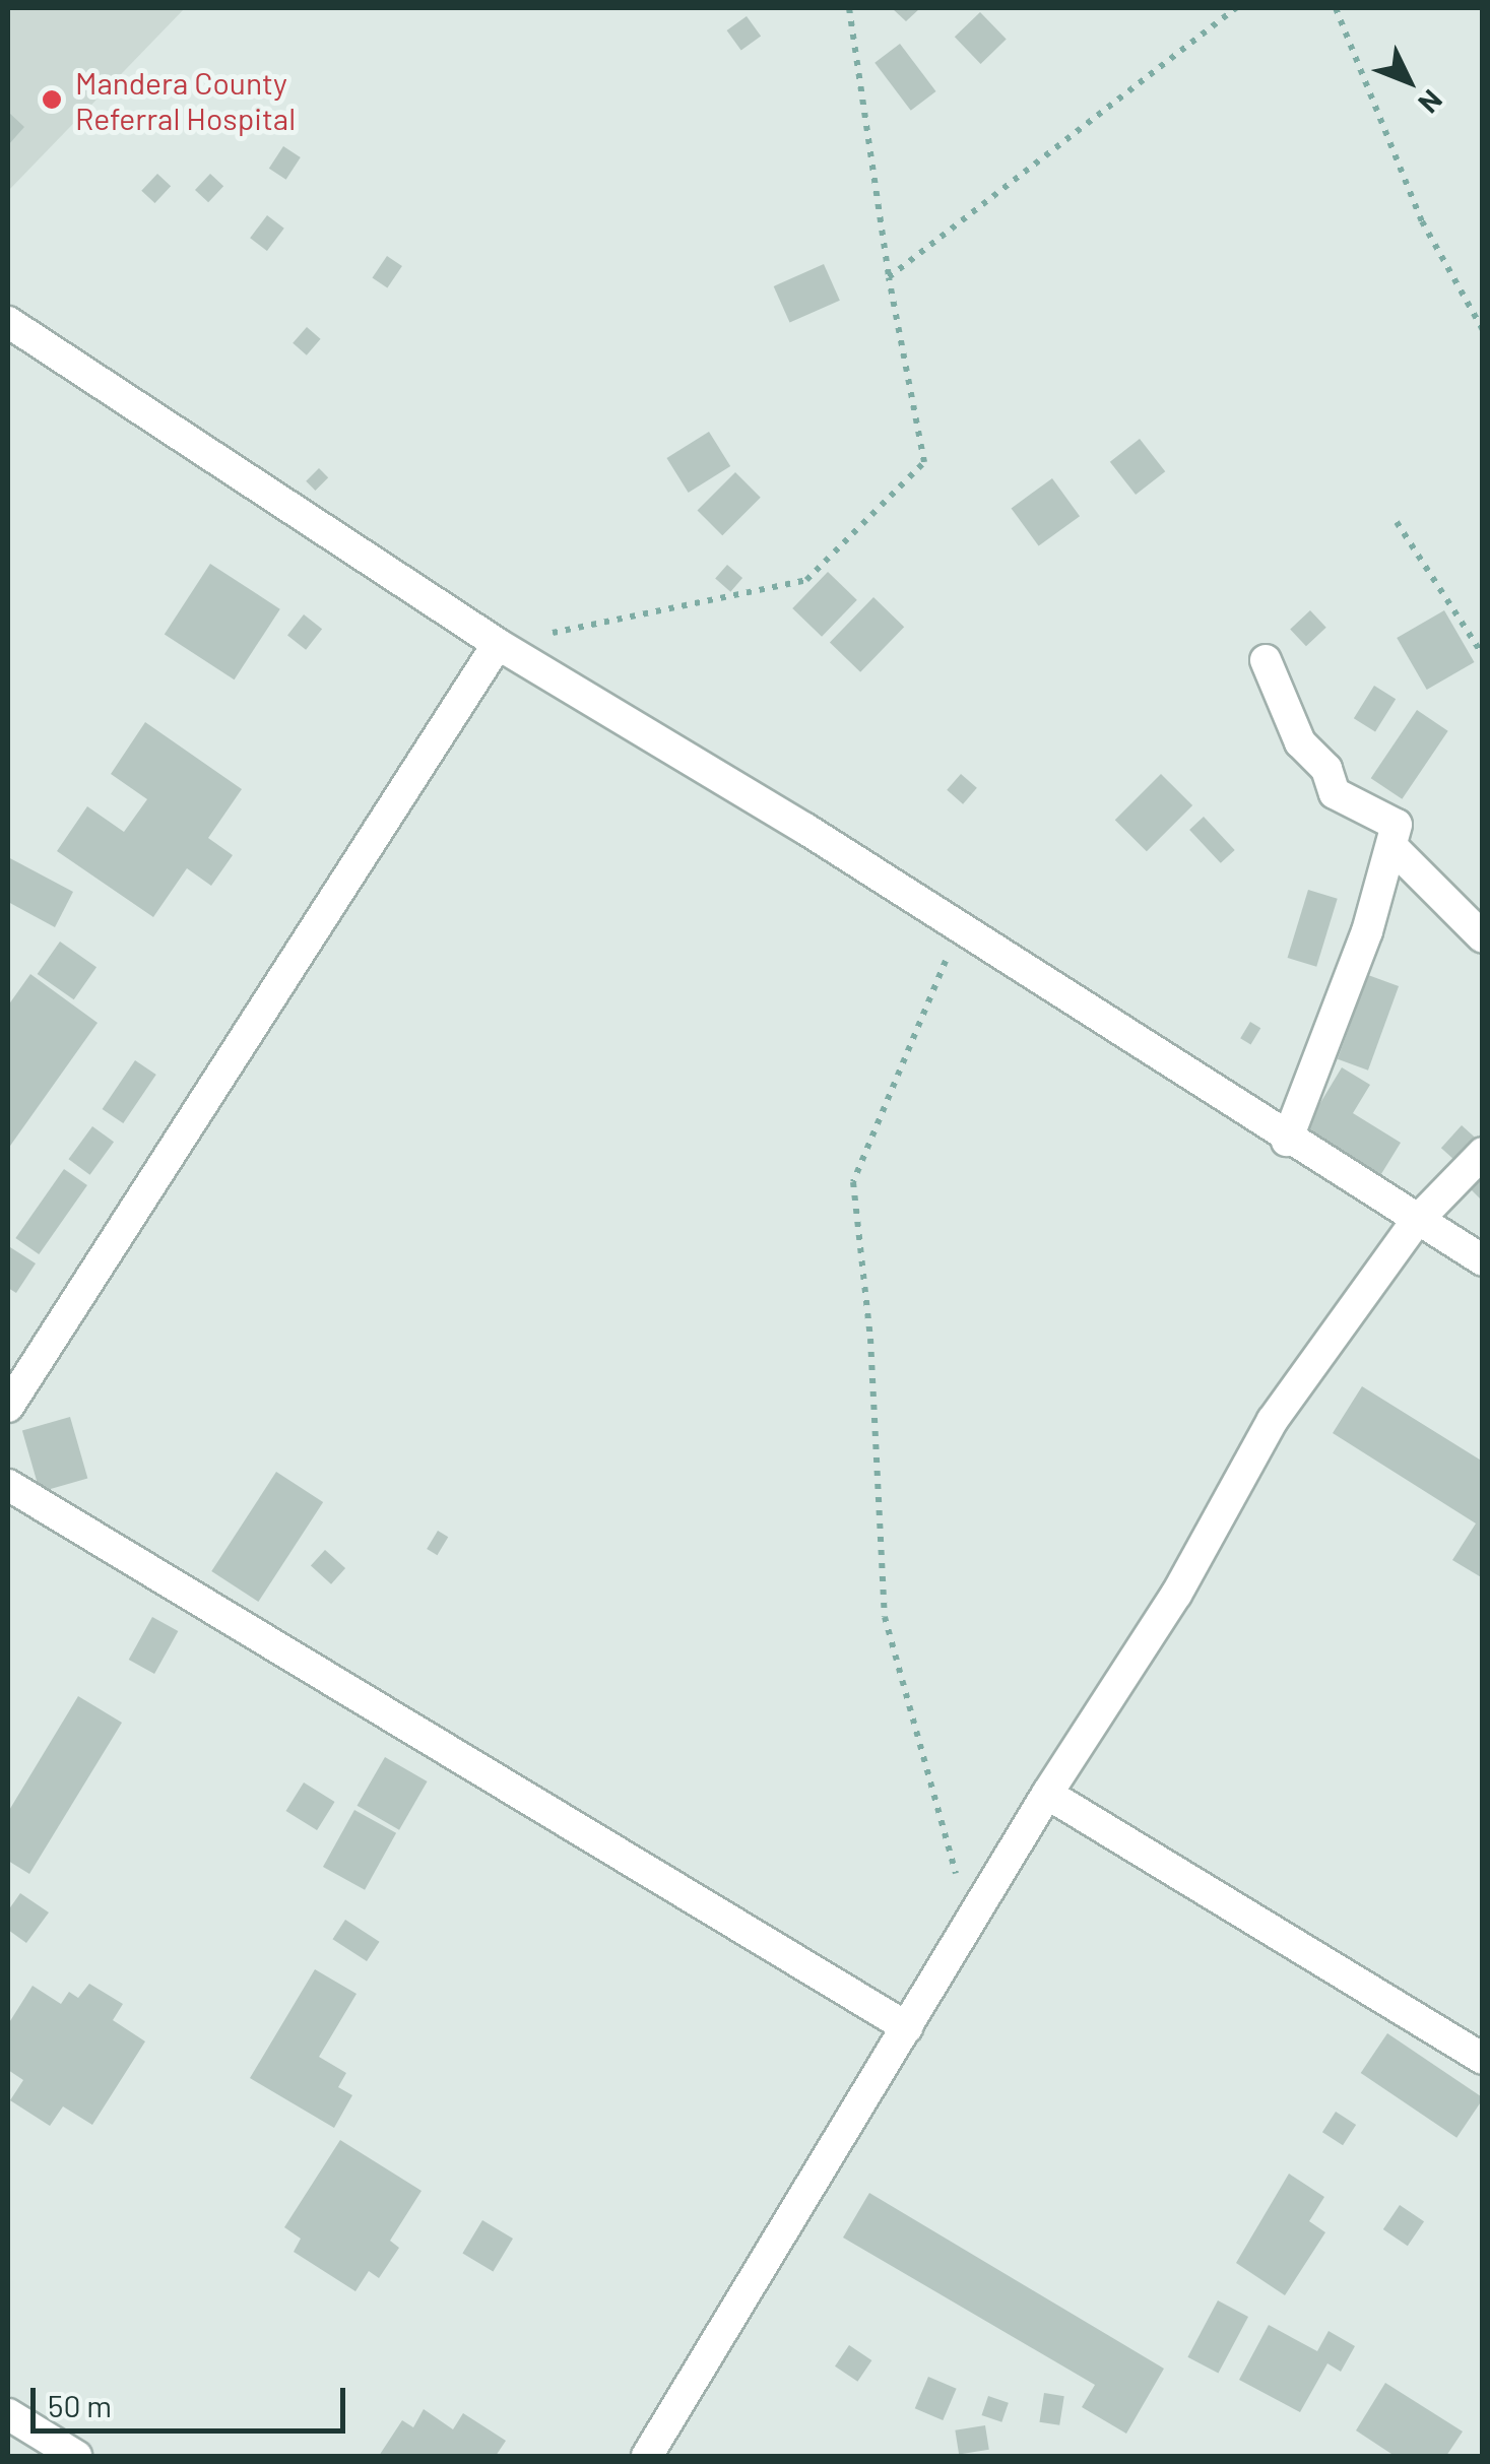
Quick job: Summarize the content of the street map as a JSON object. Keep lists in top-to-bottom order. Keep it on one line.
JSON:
{"places":["Mandera County Referral Hospital"],"scale_bar":"50 m","north":"bottom right"}
